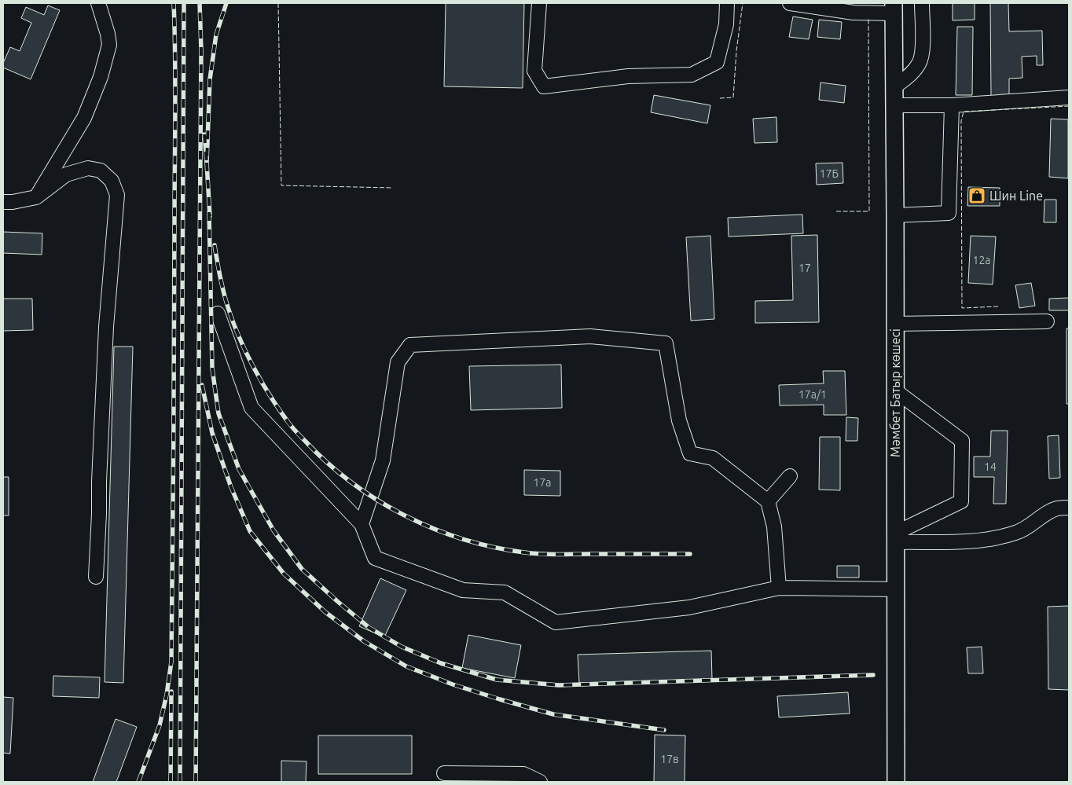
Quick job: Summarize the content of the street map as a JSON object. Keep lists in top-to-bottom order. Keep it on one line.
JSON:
{"streets":{"main road":["Мәмбет Батыр көшесі"]},"places":{"shop":["Шин Line"]},"house_numbers":["17Б","12а","17","17а/1","14","17а","17в"]}
